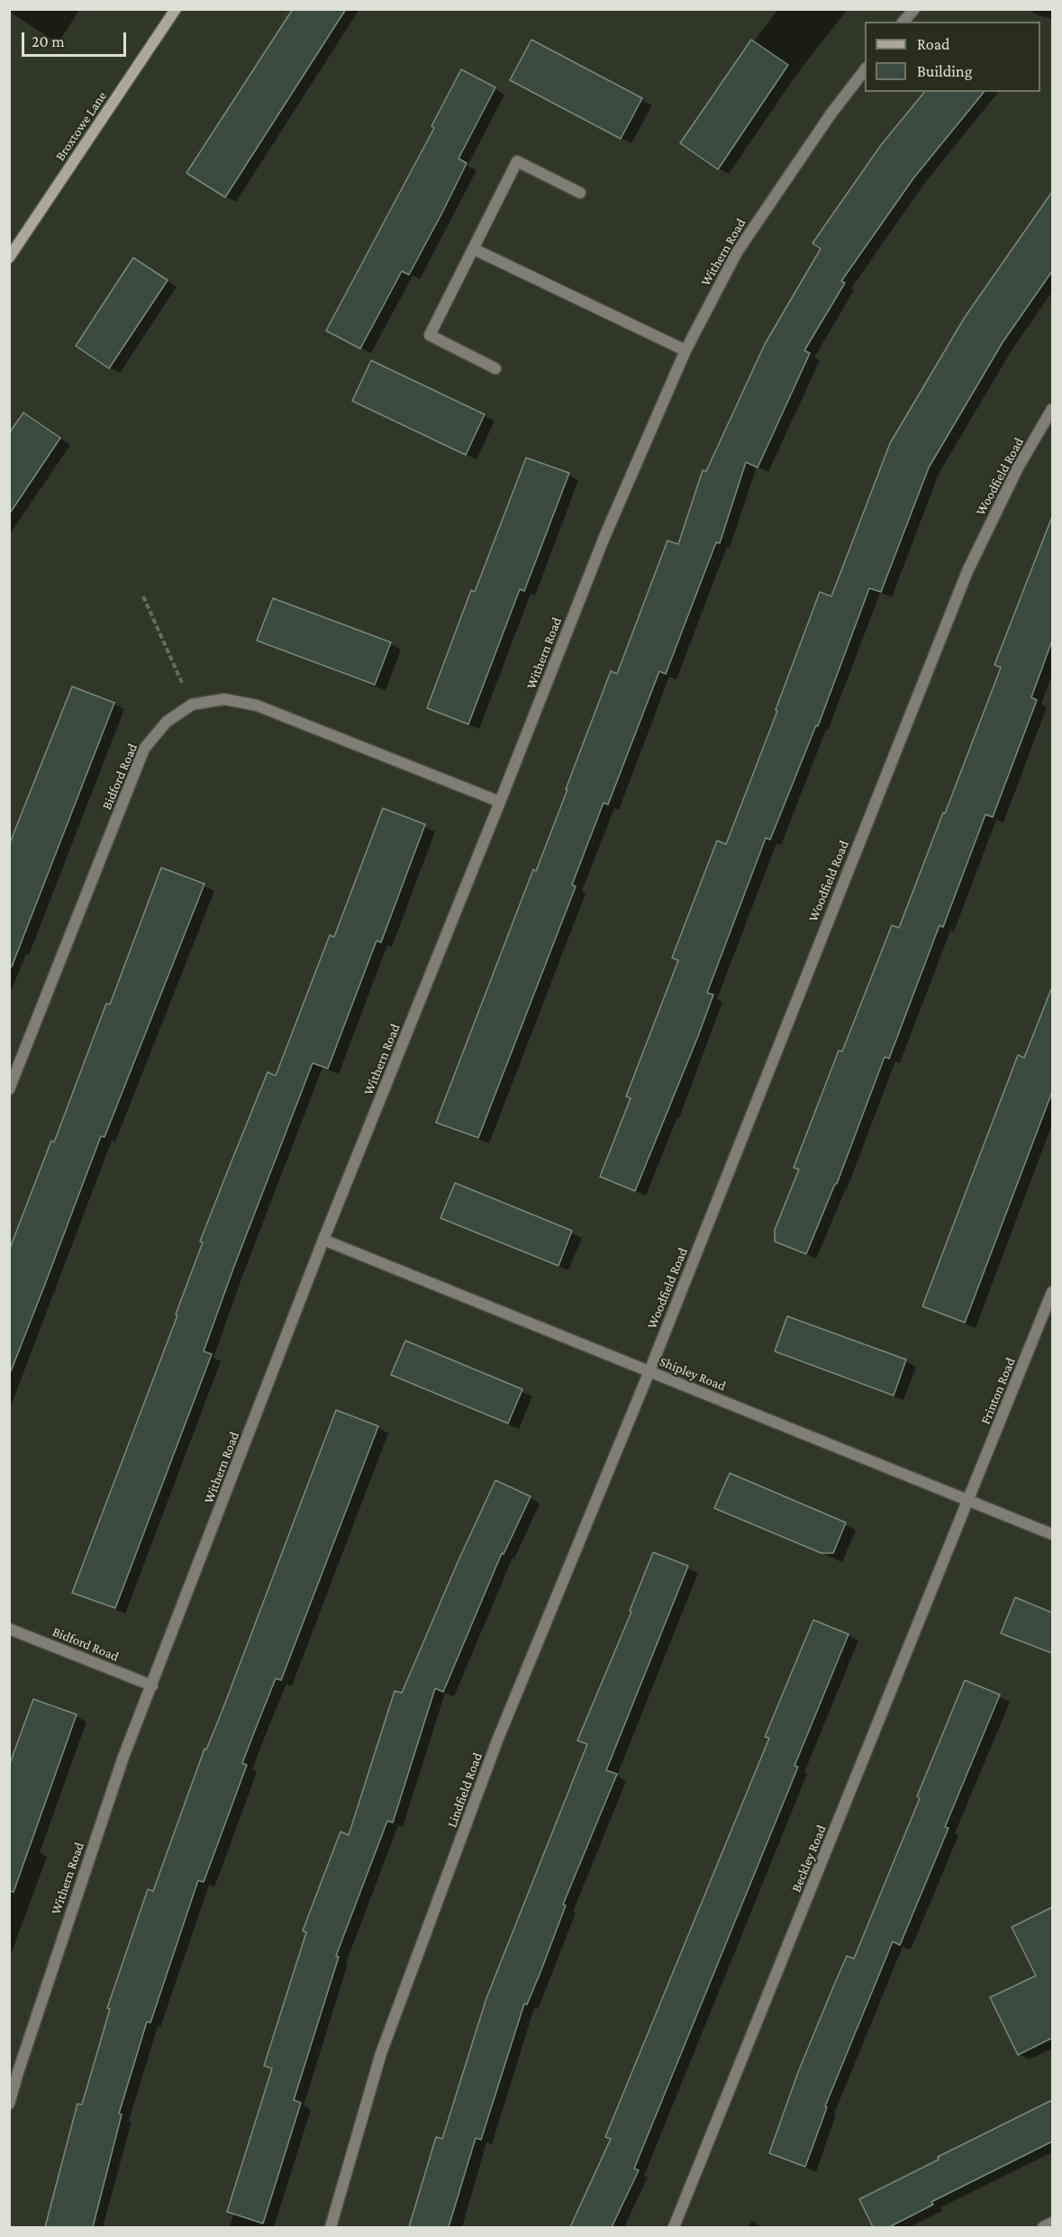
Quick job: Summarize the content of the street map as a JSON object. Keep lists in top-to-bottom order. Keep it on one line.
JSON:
{"streets":{"main road":["Broxtowe Lane"],"street":["Withern Road","Woodfield Road","Bidford Road","Shipley Road","Frinton Road","Lindfield Road","Beckley Road"]},"crossings":[["Withern Road","Bidford Road"],["Withern Road","Shipley Road"],["Woodfield Road","Shipley Road"],["Woodfield Road","Lindfield Road"],["Shipley Road","Frinton Road"],["Shipley Road","Lindfield Road"],["Shipley Road","Beckley Road"],["Frinton Road","Beckley Road"]],"legend":["Road","Building"],"scale_bar":"20 m"}
